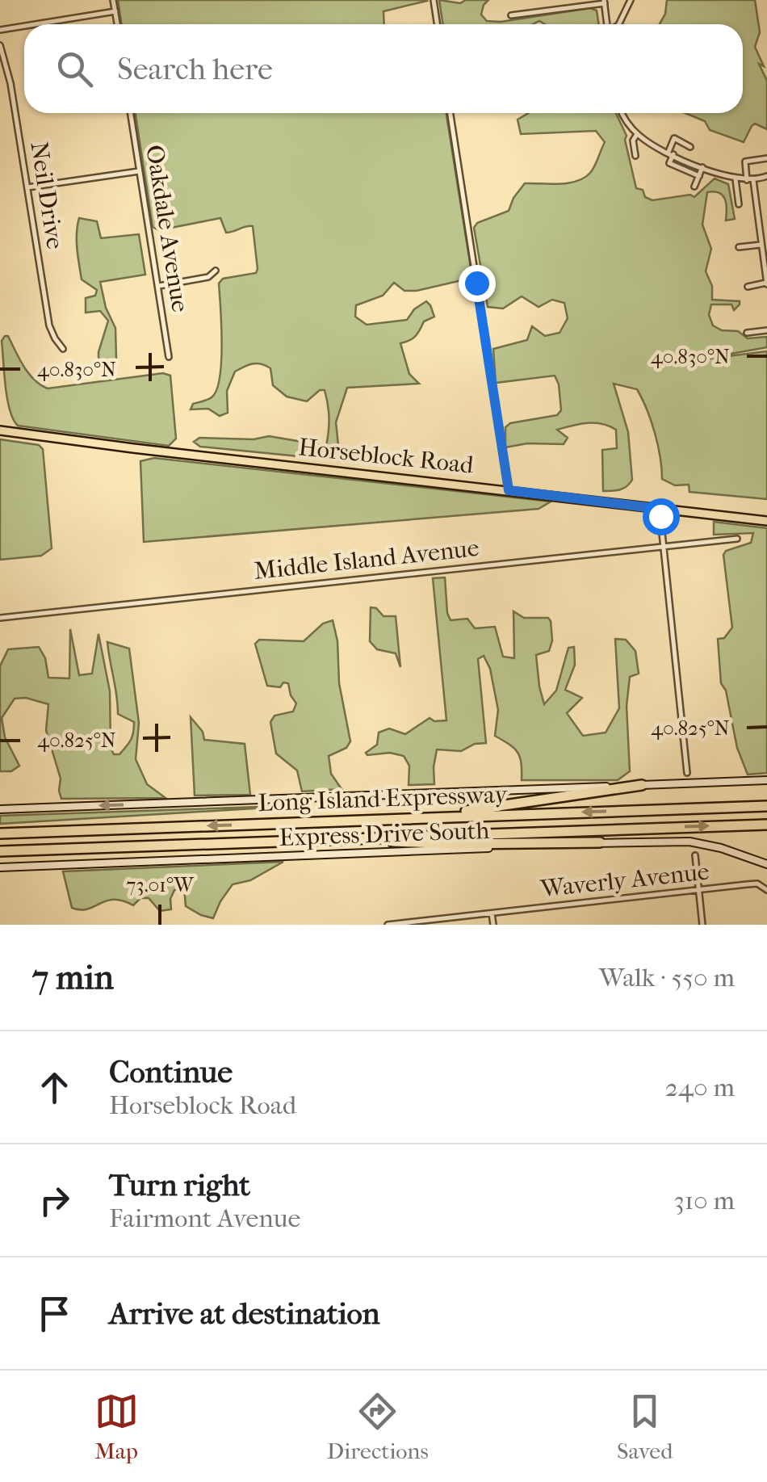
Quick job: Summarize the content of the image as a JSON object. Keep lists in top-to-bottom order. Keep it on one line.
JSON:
{"streets":{"highway":["Long Island Expressway"],"main road":["Horseblock Road","Express Drive South"],"street":["Neil Drive","Oakdale Avenue","Middle Island Avenue","Waverly Avenue"]},"page":{"search":"Search here","heading":["7 min","Walk · 550 m"],"list":[["Continue","Horseblock Road","240 m"],["Turn right","Fairmont Avenue","310 m"],"Arrive at destination"],"nav":["Map","Directions","Saved"]},"coordinates":["40.830°N","40.825°N","73.01°W"]}
